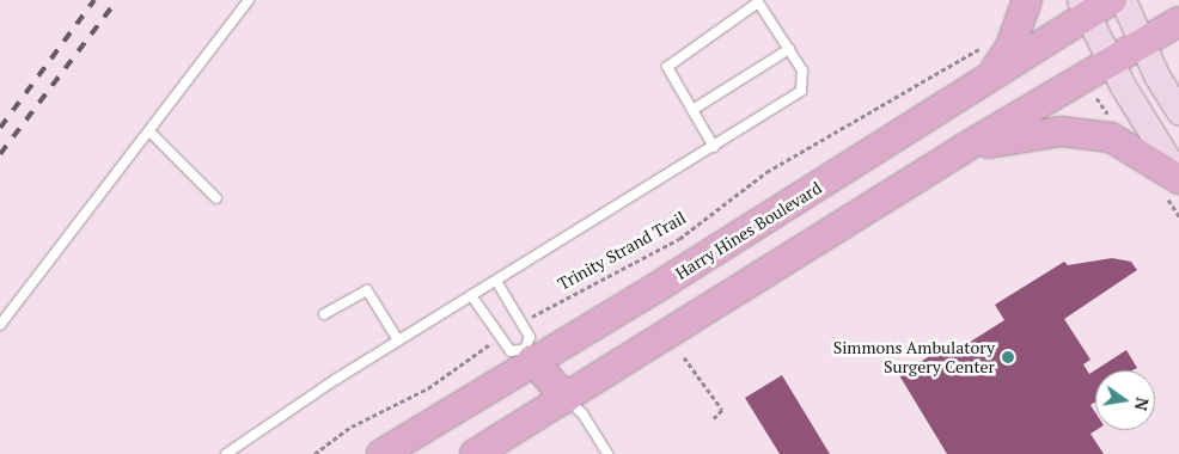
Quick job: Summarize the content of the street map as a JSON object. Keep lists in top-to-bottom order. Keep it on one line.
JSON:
{"streets":{"main road":["Harry Hines Boulevard"],"path":["Trinity Strand Trail"]},"places":["Simmons Ambulatory Surgery Center"],"north":"right"}
